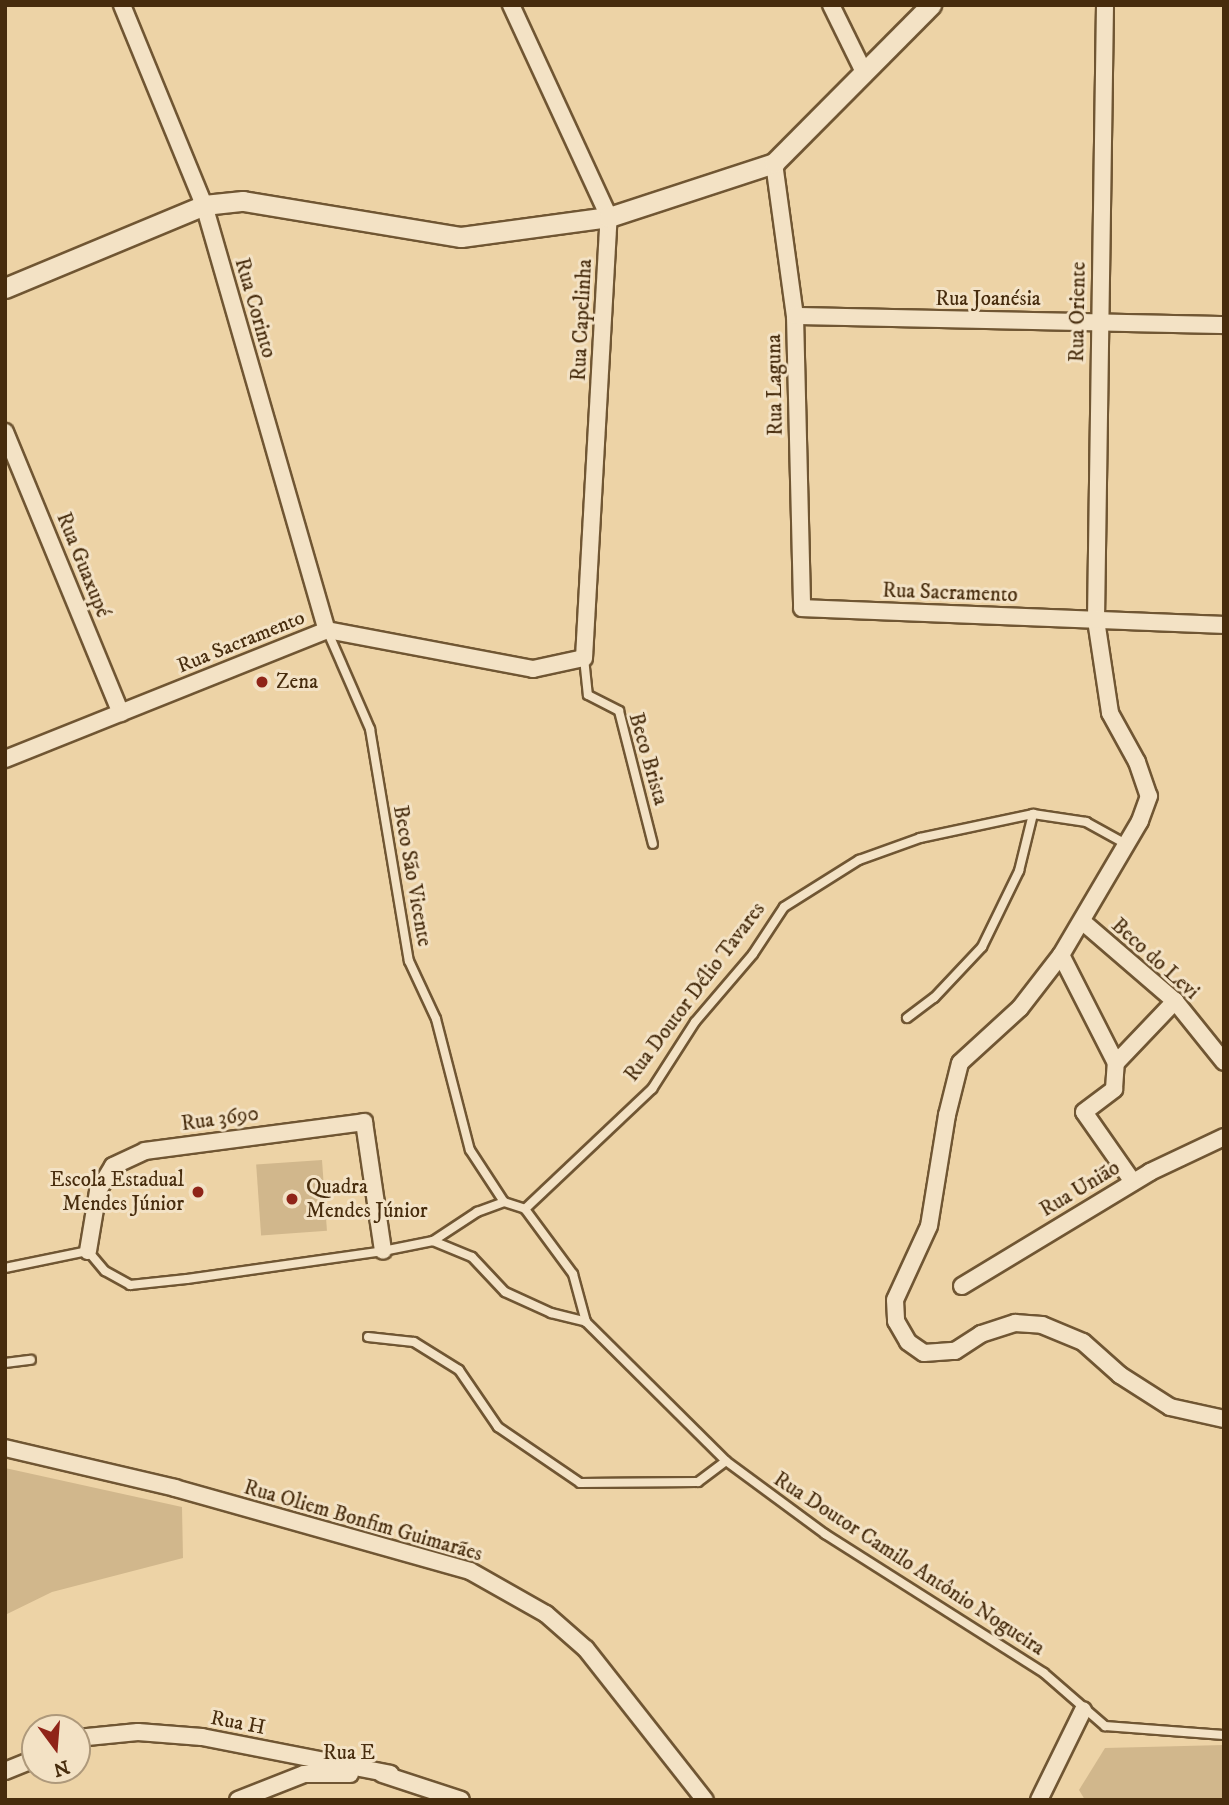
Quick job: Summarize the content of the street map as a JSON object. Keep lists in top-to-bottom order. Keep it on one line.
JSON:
{"streets":{"street":["Rua Joanésia","Rua Corinto","Rua Oriente","Rua Capelinha","Rua Laguna","Rua Guaxupé","Rua Sacramento","Beco do Levi","Rua 3690","Rua União","Rua Oliem Bonfim Guimarães","Rua H","Rua E"],"lane":["Beco Brista","Beco São Vicente","Rua Doutor Délio Tavares","Rua Doutor Camilo Antônio Nogueira"]},"crossings":[["Rua Joanésia","Rua Oriente"],["Rua Joanésia","Rua Laguna"],["Rua Corinto","Rua Sacramento"],["Rua Corinto","Beco São Vicente"],["Rua Oriente","Rua Sacramento"],["Rua Oriente","Rua Doutor Délio Tavares"],["Rua Capelinha","Rua Sacramento"],["Rua Capelinha","Beco Brista"],["Rua Laguna","Rua Sacramento"],["Rua Guaxupé","Rua Sacramento"],["Rua Sacramento","Beco Brista"],["Rua Sacramento","Beco São Vicente"],["Rua H","Rua E"]],"places":["Zena","Escola Estadual Mendes Júnior","Quadra Mendes Júnior"],"north":"bottom"}
